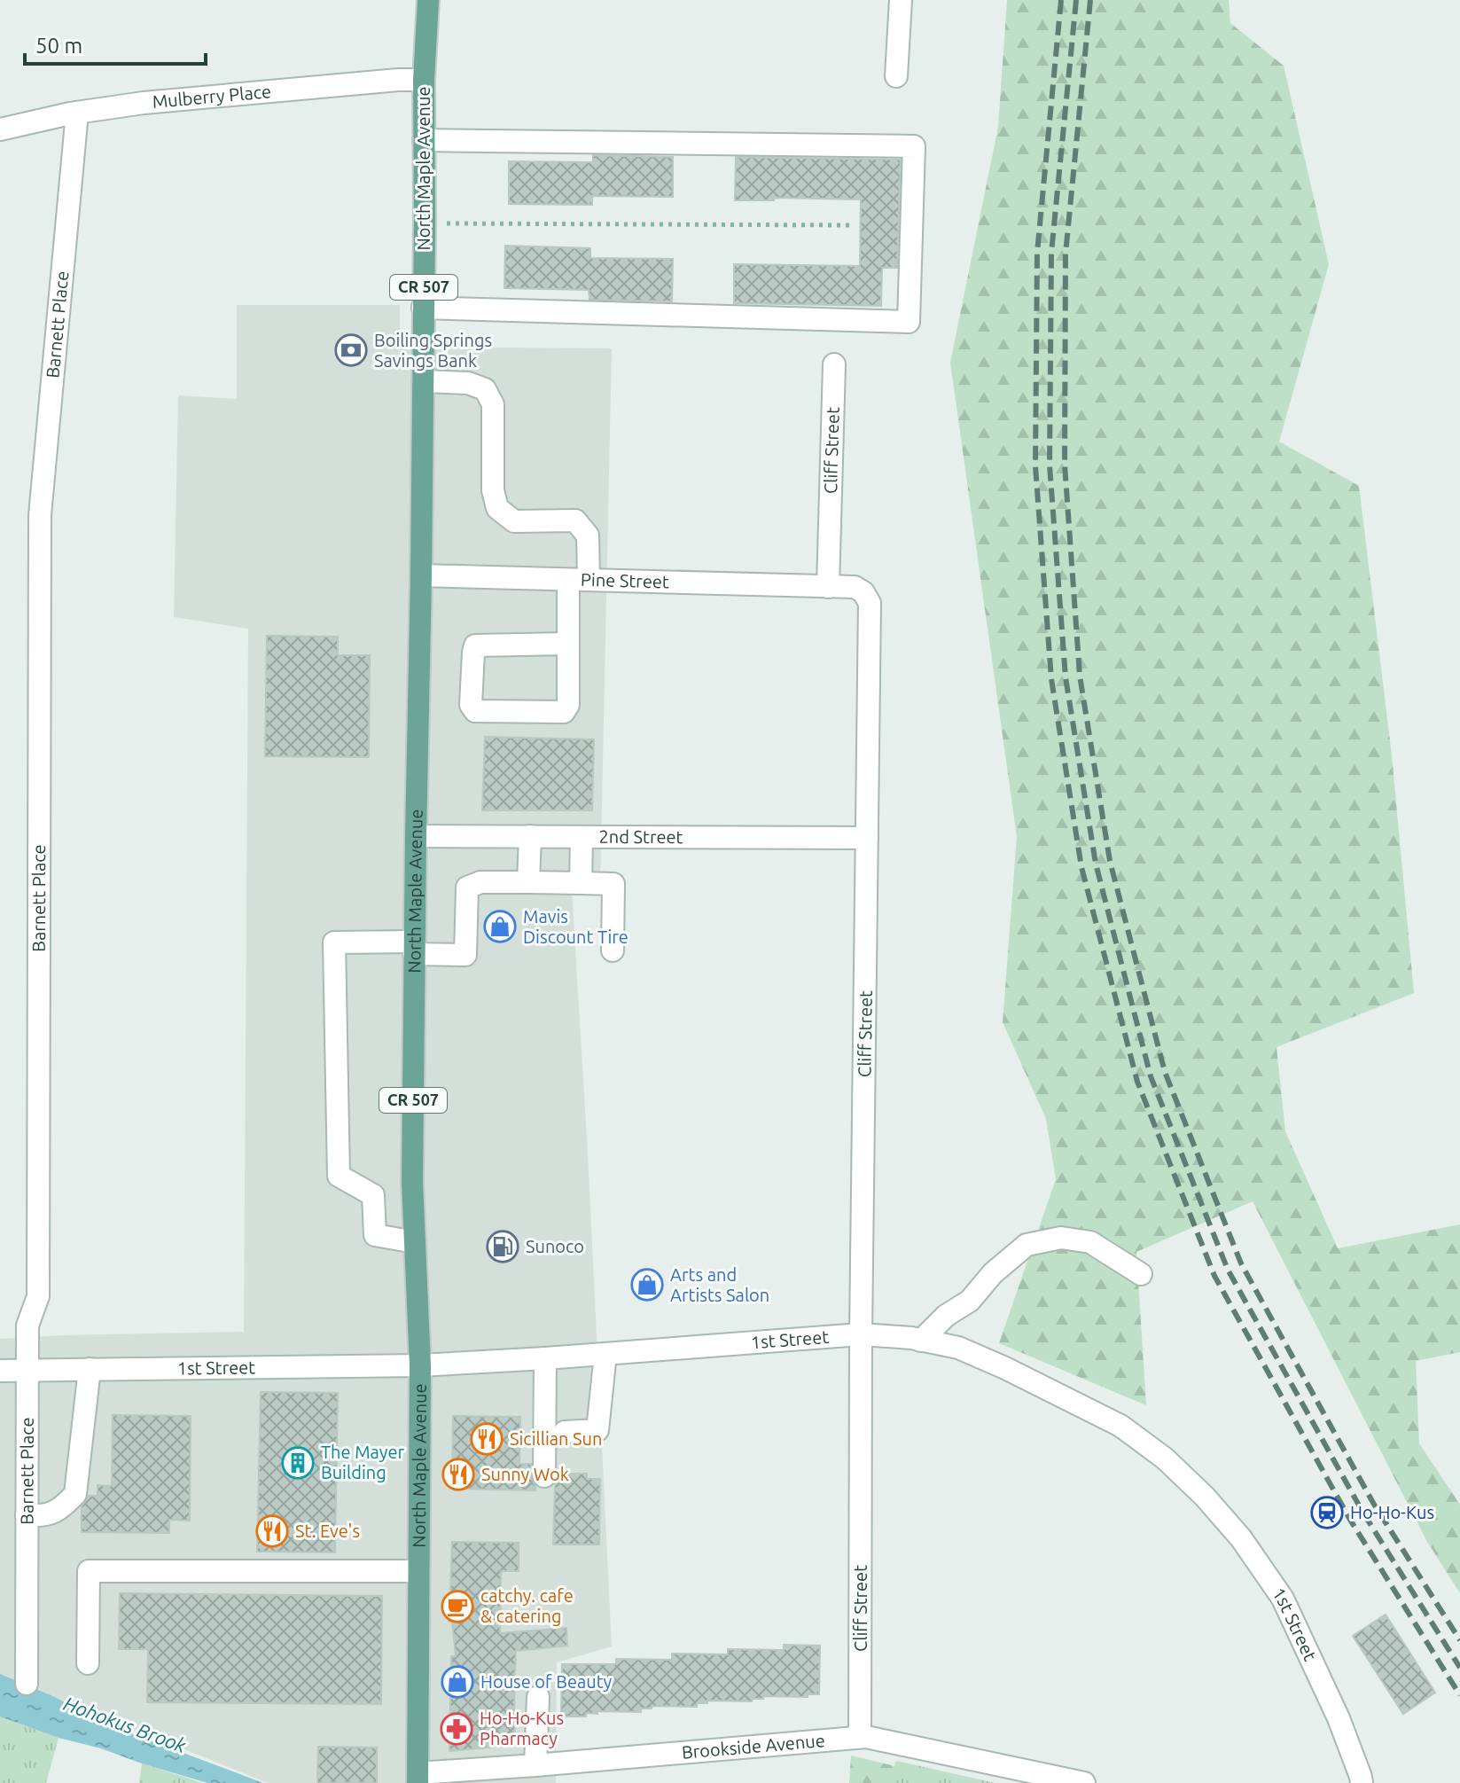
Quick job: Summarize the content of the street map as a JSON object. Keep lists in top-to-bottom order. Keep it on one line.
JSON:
{"streets":{"main road":["North Maple Avenue","CR 507"],"street":["Mulberry Place","Barnett Place","Cliff Street","Pine Street","2nd Street","1st Street","Brookside Avenue"]},"crossings":[["Mulberry Place","North Maple Avenue"],["Mulberry Place","Barnett Place"],["North Maple Avenue","Pine Street"],["North Maple Avenue","2nd Street"],["North Maple Avenue","1st Street"],["North Maple Avenue","Brookside Avenue"],["Barnett Place","1st Street"],["Cliff Street","Pine Street"],["Cliff Street","2nd Street"],["Cliff Street","1st Street"],["Cliff Street","Brookside Avenue"]],"water":["Hohokus Brook"],"places":{"bank":["Boiling Springs Savings Bank"],"shop":["Mavis Discount Tire","Arts and Artists Salon","House of Beauty"],"fuel station":["Sunoco"],"restaurant":["Sicillian Sun","Sunny Wok","St. Eve's"],"building":["The Mayer Building"],"station":["Ho-Ho-Kus"],"cafe":["catchy. cafe & catering"],"pharmacy":["Ho-Ho-Kus Pharmacy"]},"scale_bar":"50 m"}
